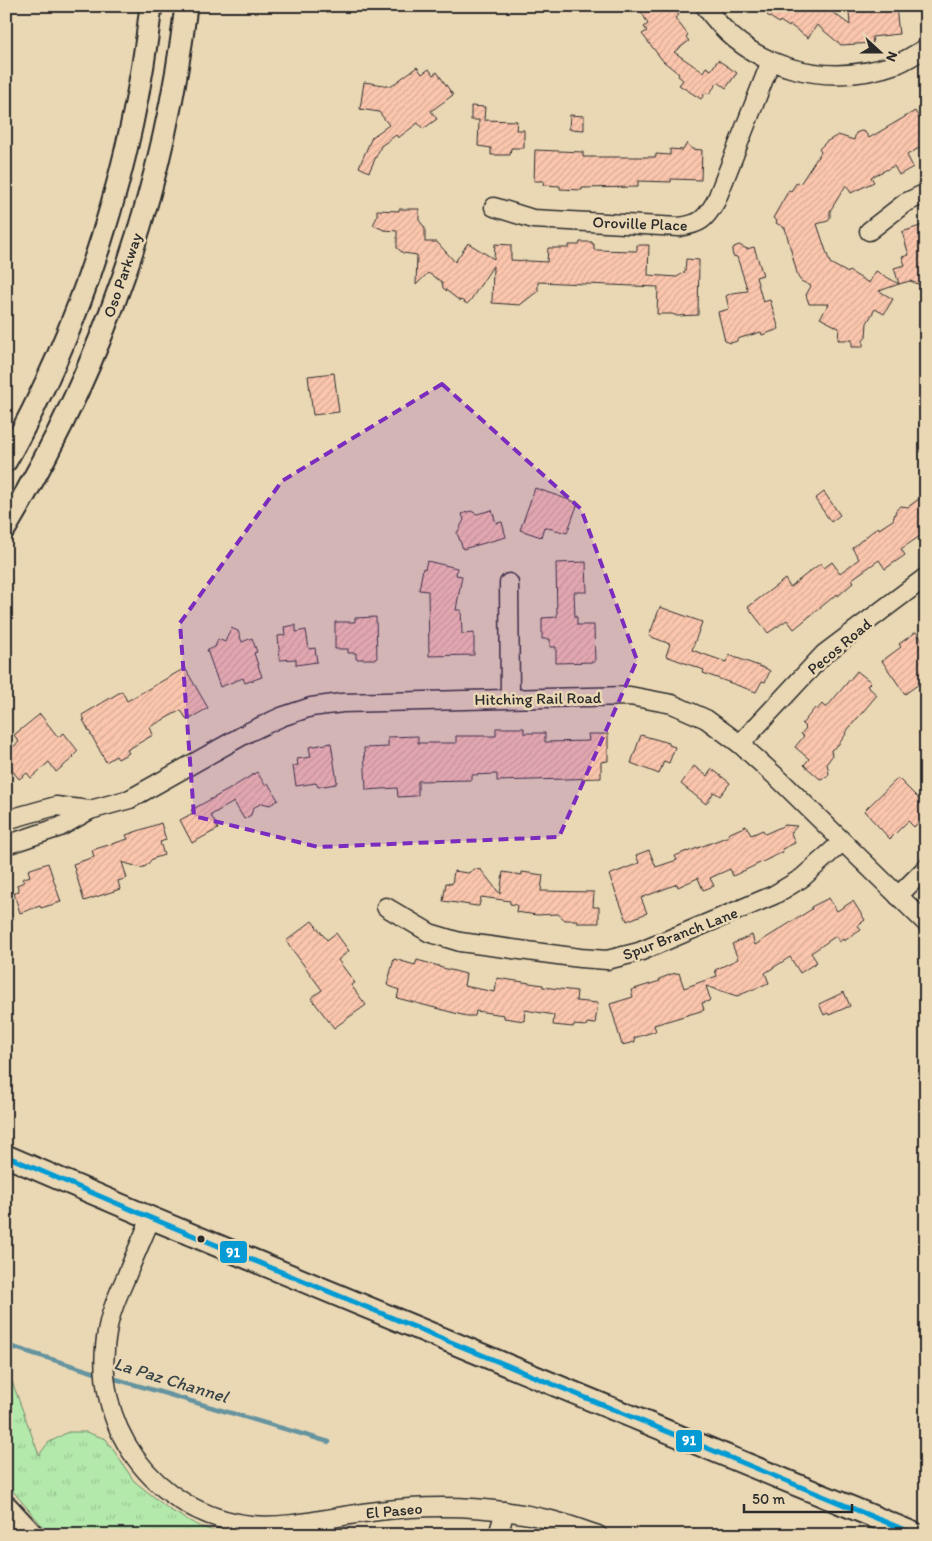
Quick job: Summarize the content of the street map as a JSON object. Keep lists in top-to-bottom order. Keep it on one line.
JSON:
{"streets":{"main road":["Oso Parkway"],"street":["Oroville Place","Pecos Road","Hitching Rail Road","Spur Branch Lane","El Paseo"]},"crossings":[["Pecos Road","Hitching Rail Road"],["Hitching Rail Road","Spur Branch Lane"]],"water":["La Paz Channel"],"lines":["transit line 91"],"scale_bar":"50 m","north":"right"}
